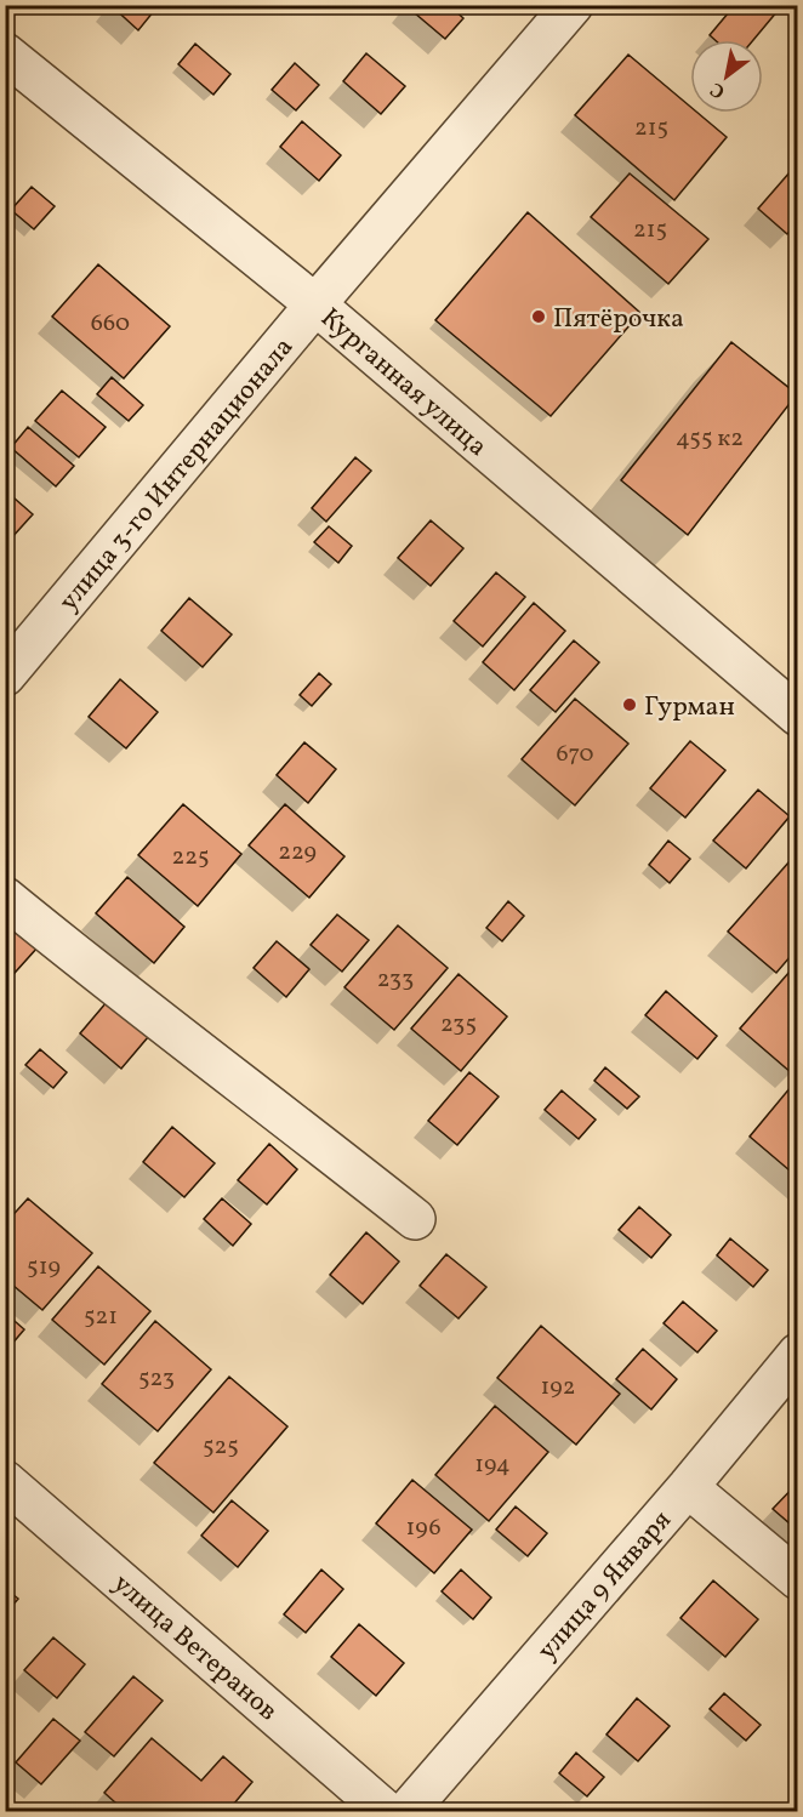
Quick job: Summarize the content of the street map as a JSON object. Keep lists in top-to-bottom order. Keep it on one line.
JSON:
{"streets":{"street":["Курганная улица","улица 3-го Интернационала","улица 9 Января","улица Ветеранов"]},"crossings":[["Курганная улица","улица 3-го Интернационала"]],"places":["Пятёрочка","Гурман"],"house_numbers":["215","215","660","455 к2","670","229","225","233","235","519","521","523","192","525","194","196"],"north":"bottom left"}
